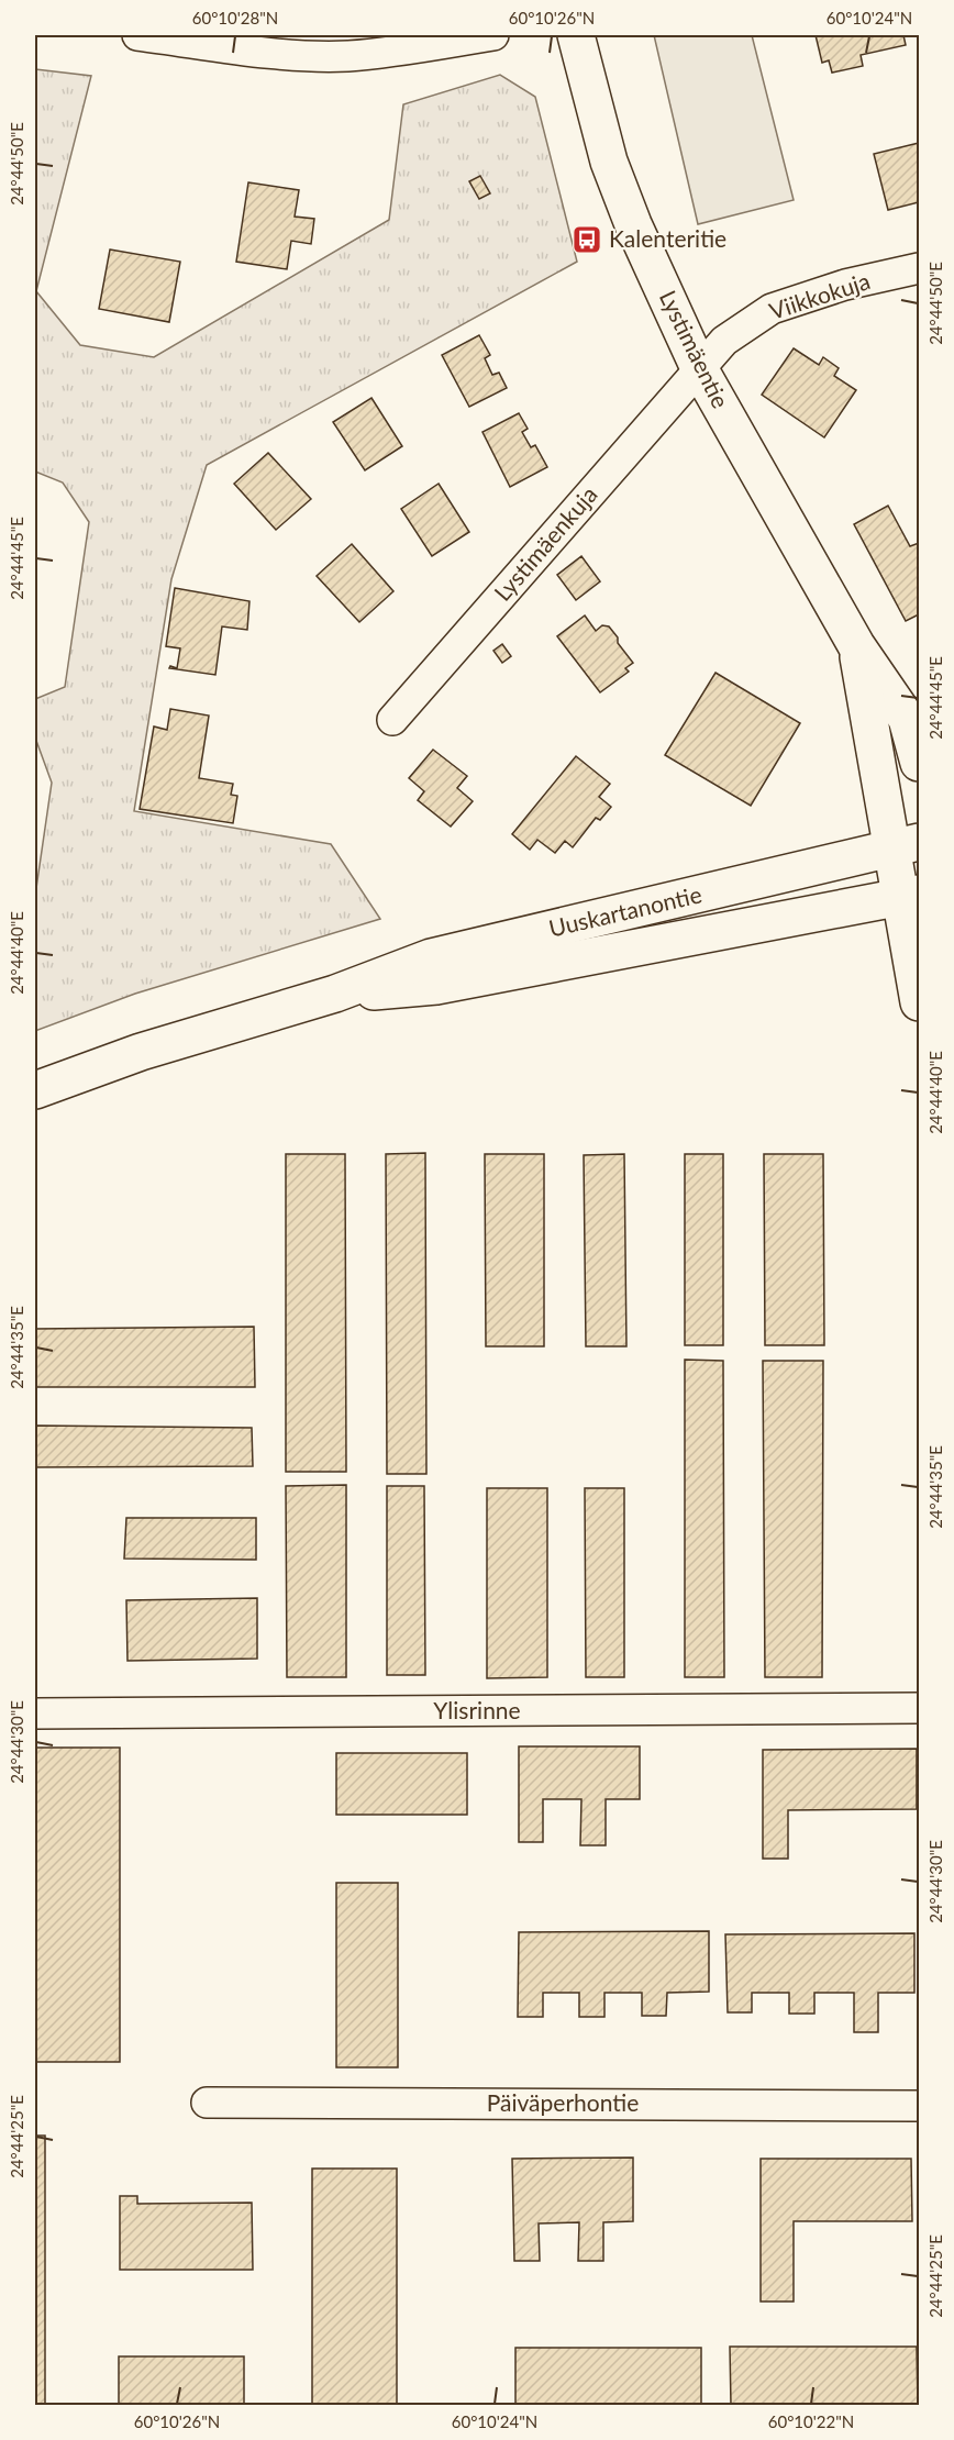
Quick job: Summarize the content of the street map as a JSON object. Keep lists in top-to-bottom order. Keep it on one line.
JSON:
{"streets":{"main road":["Lystimäentie","Uuskartanontie"],"street":["Viikkokuja","Lystimäenkuja","Ylisrinne","Päiväperhontie"]},"crossings":[["Viikkokuja","Lystimäentie"],["Viikkokuja","Lystimäenkuja"],["Lystimäentie","Lystimäenkuja"],["Lystimäentie","Uuskartanontie"]],"places":{"bus stop":["Kalenteritie"]},"coordinates":["60°10'28\"N","60°10'26\"N","60°10'24\"N","24°44'50\"E","24°44'45\"E","24°44'40\"E","24°44'35\"E","24°44'30\"E","24°44'25\"E","60°10'22\"N"]}
